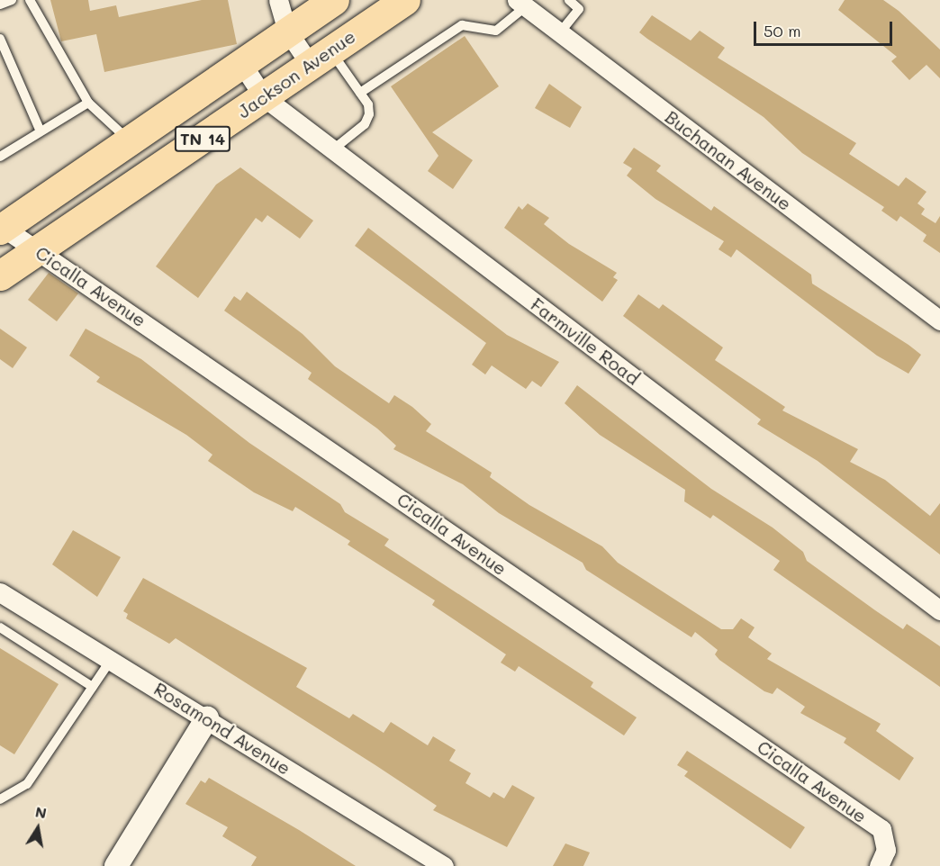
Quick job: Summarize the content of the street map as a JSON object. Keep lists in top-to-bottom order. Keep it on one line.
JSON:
{"streets":{"main road":["Jackson Avenue","TN 14"],"street":["Buchanan Avenue","Cicalla Avenue","Farmville Road","Rosamond Avenue"]},"crossings":[["Jackson Avenue","Cicalla Avenue"],["Jackson Avenue","Farmville Road"],["TN 14","Cicalla Avenue"],["TN 14","Farmville Road"]],"scale_bar":"50 m","north":"top"}
